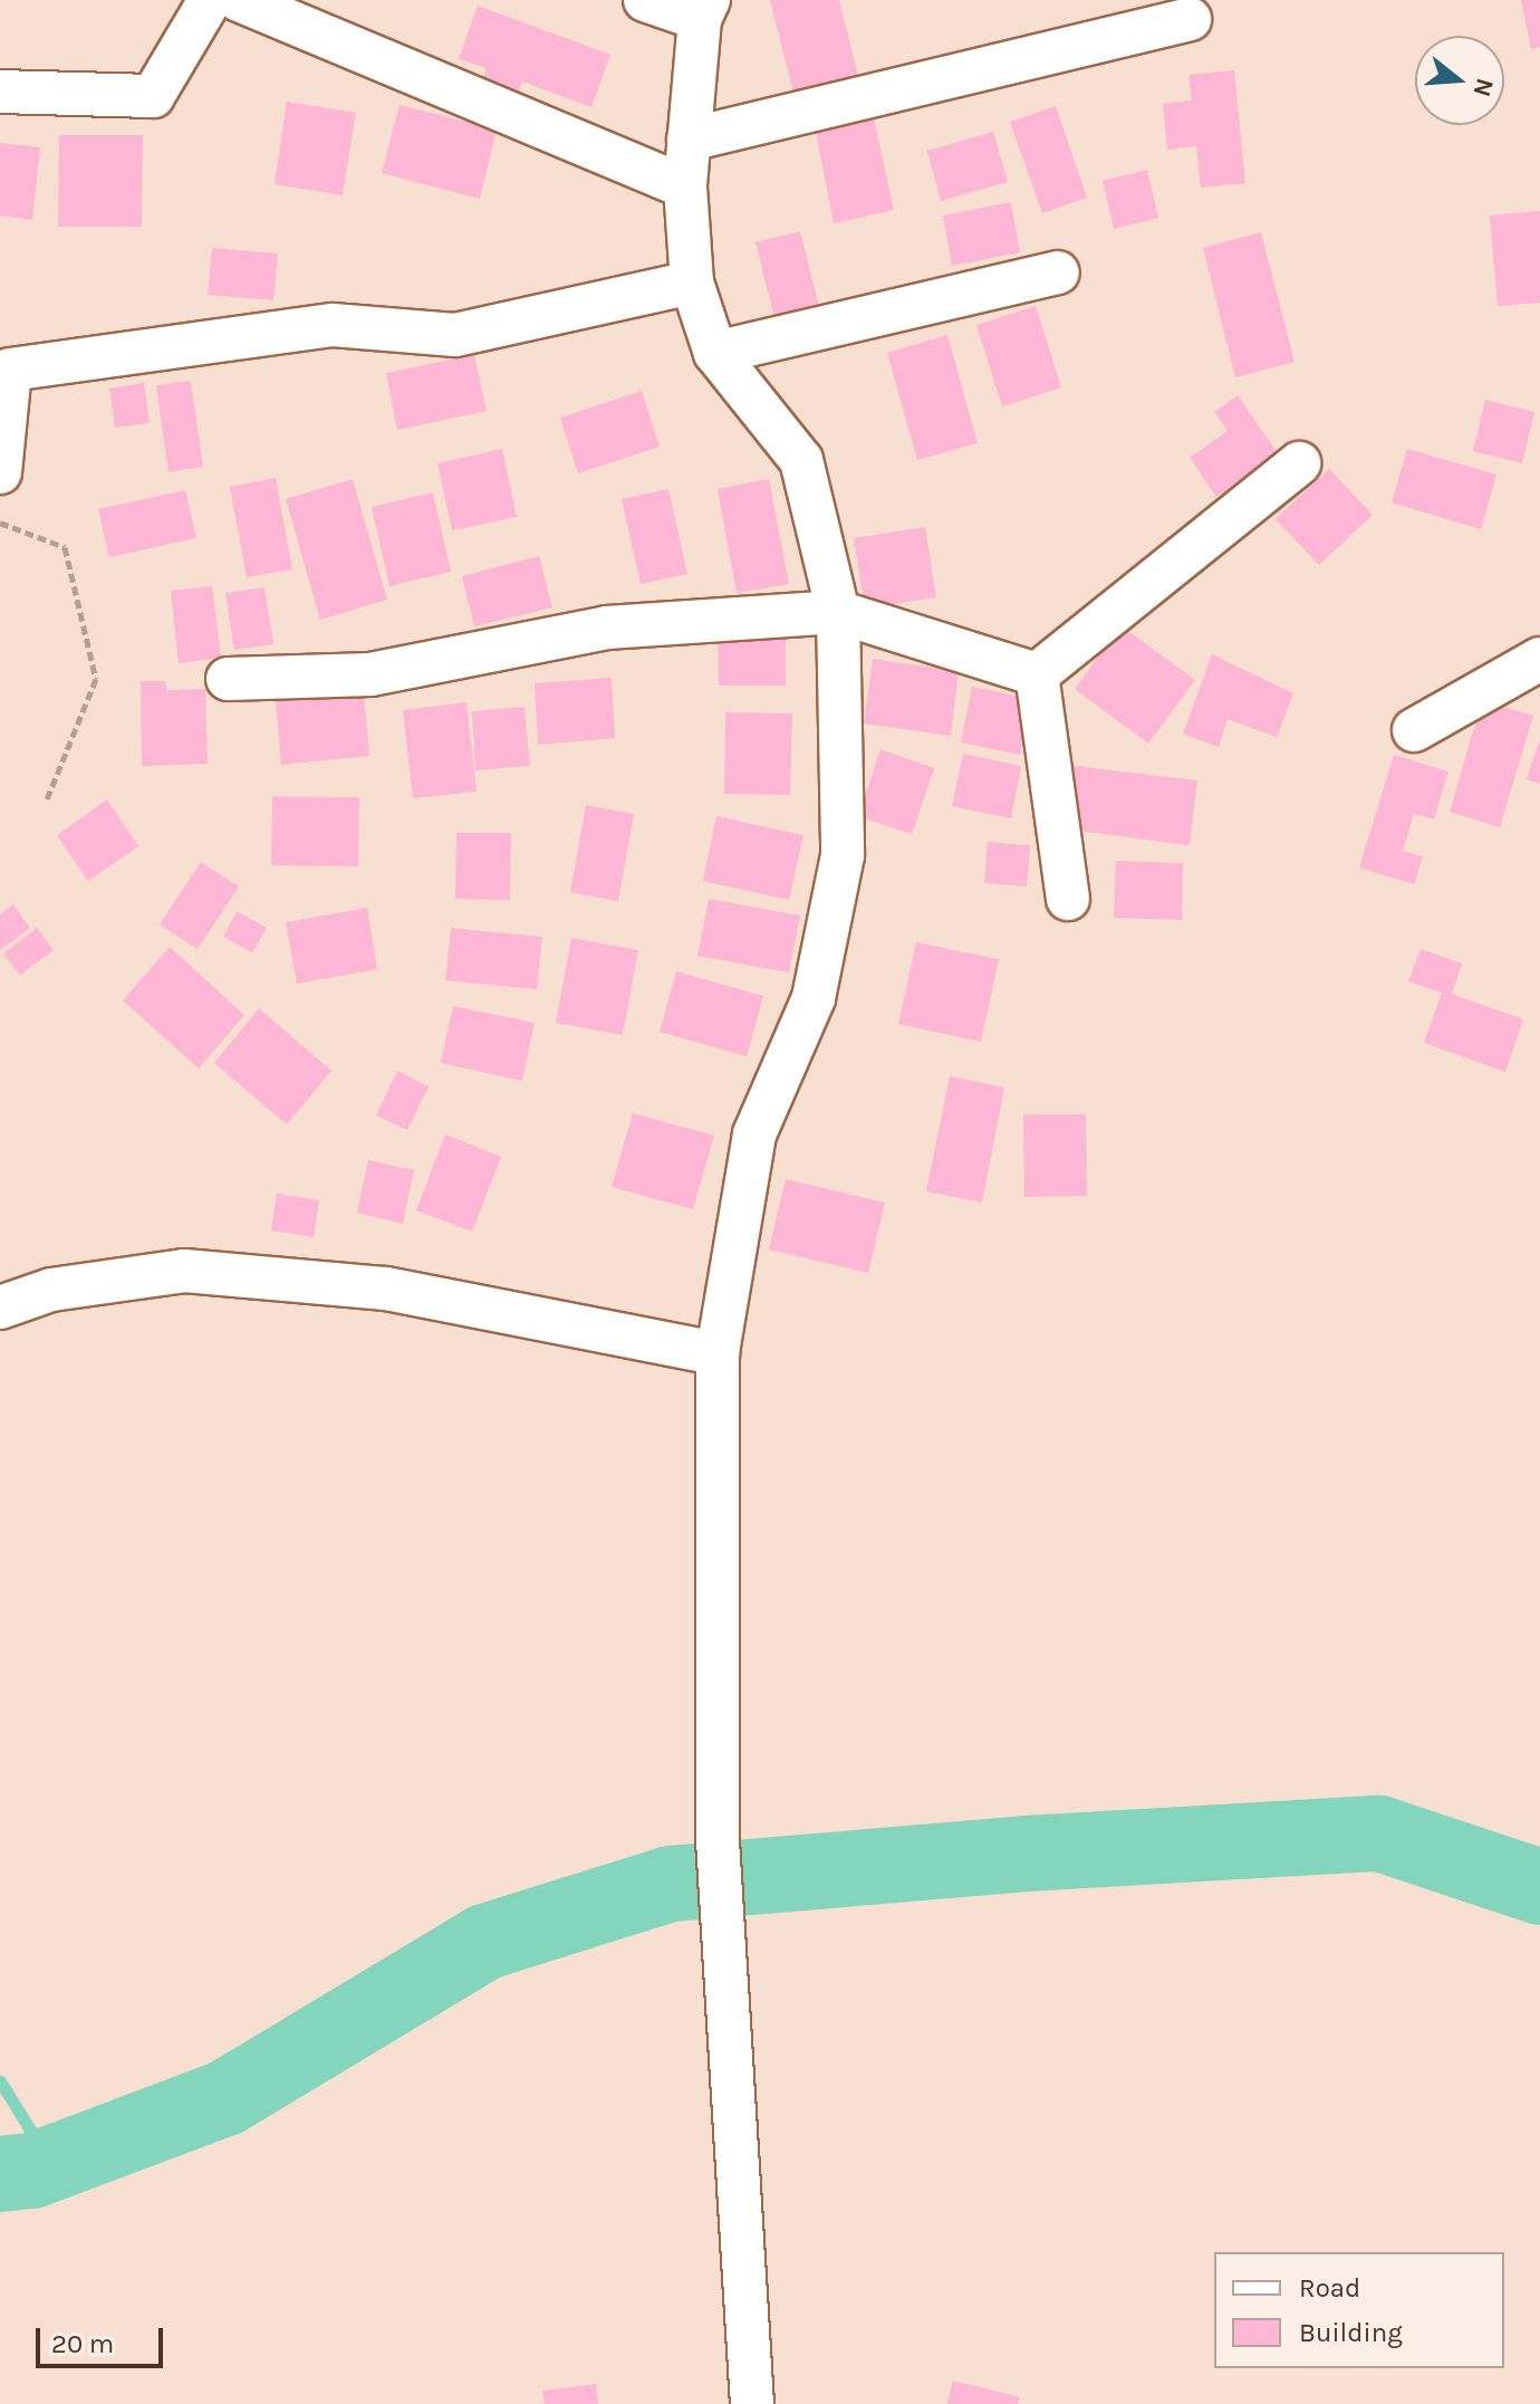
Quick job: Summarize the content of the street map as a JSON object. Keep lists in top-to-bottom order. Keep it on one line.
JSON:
{"legend":["Road","Building"],"scale_bar":"20 m","north":"right"}
